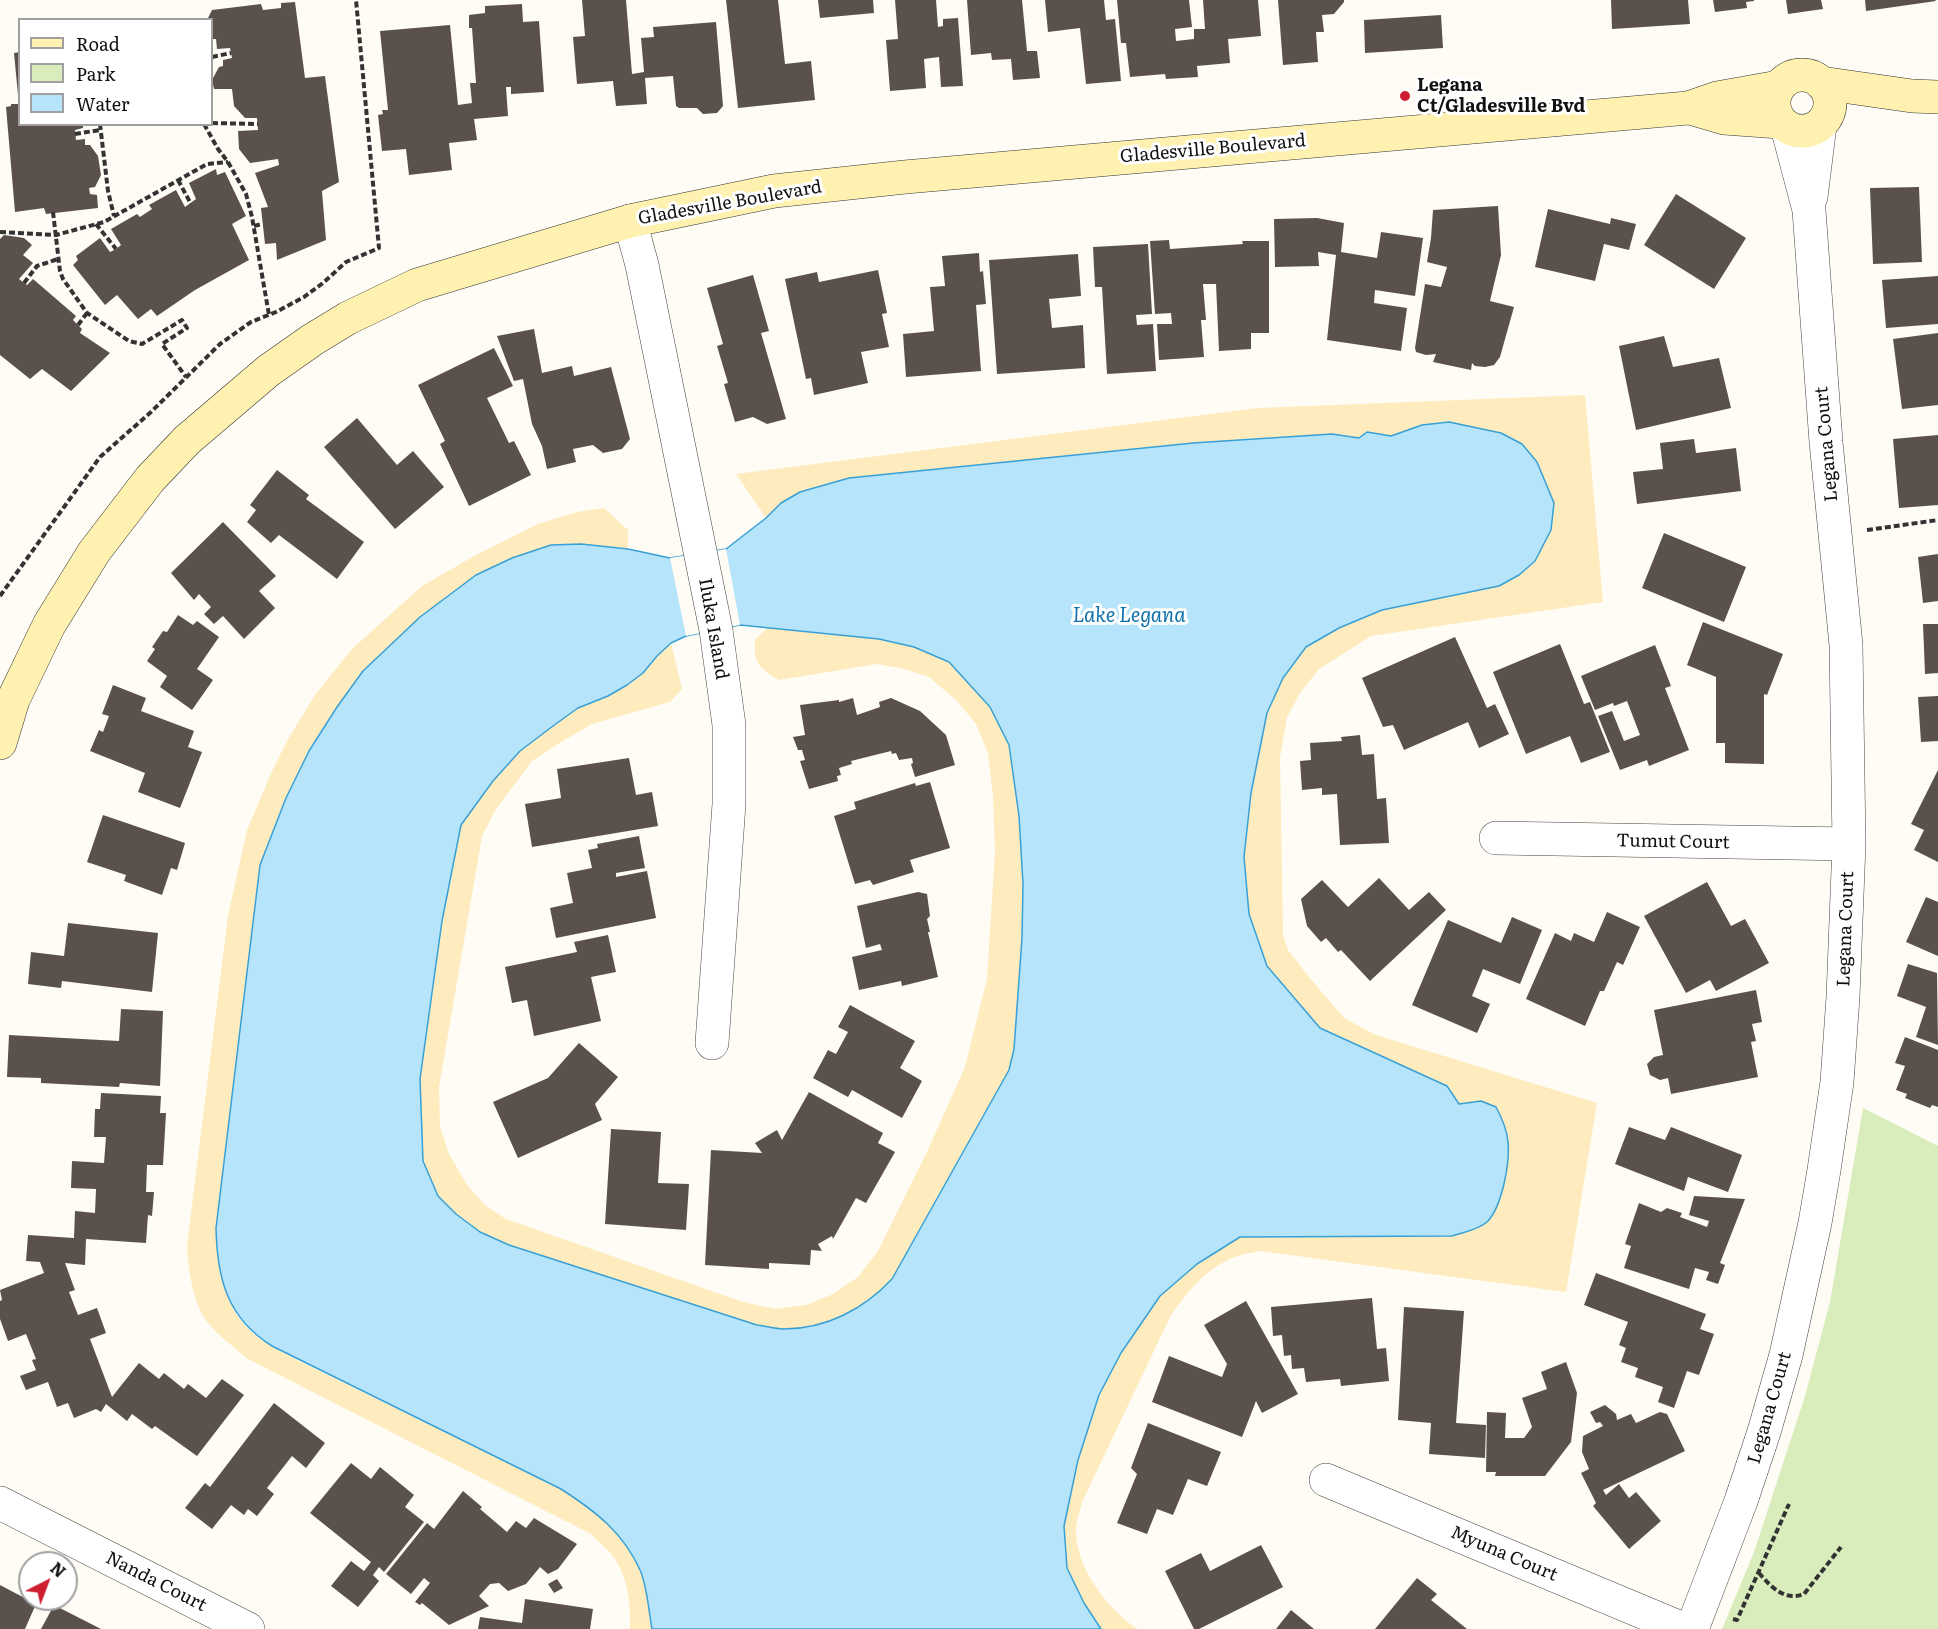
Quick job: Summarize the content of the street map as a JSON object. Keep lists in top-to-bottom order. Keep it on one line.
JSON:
{"streets":{"main road":["Gladesville Boulevard"],"street":["Legana Court","Iluka Island","Tumut Court","Myuna Court","Nanda Court"]},"crossings":[["Gladesville Boulevard","Legana Court"],["Gladesville Boulevard","Iluka Island"],["Legana Court","Tumut Court"]],"water":["Lake Legana"],"places":["Legana Ct/Gladesville Bvd"],"legend":["Road","Park","Water"],"north":"top right"}
